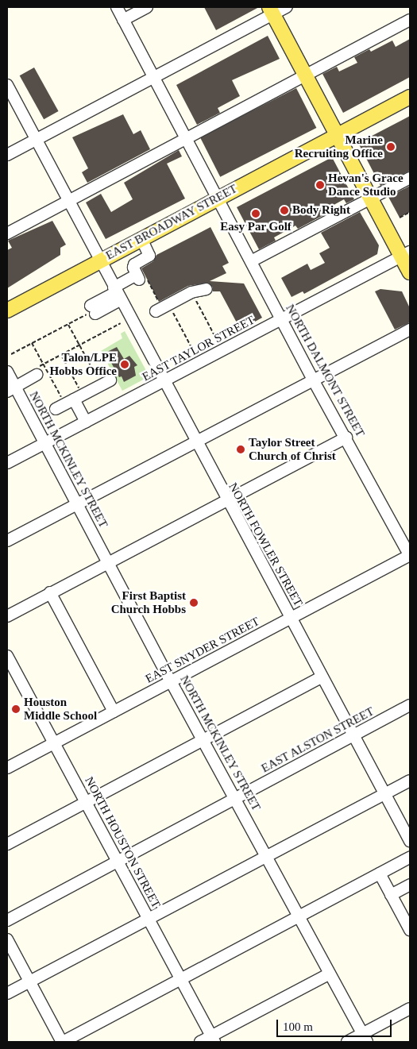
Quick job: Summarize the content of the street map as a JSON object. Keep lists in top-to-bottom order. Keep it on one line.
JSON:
{"streets":{"main road":["EAST BROADWAY STREET"],"street":["EAST TAYLOR STREET","NORTH DALMONT STREET","NORTH MCKINLEY STREET","NORTH FOWLER STREET","EAST SNYDER STREET","EAST ALSTON STREET","NORTH HOUSTON STREET"]},"crossings":[["EAST BROADWAY STREET","NORTH DALMONT STREET"],["EAST BROADWAY STREET","NORTH FOWLER STREET"],["EAST TAYLOR STREET","NORTH DALMONT STREET"],["EAST TAYLOR STREET","NORTH MCKINLEY STREET"],["EAST TAYLOR STREET","NORTH FOWLER STREET"],["NORTH DALMONT STREET","EAST SNYDER STREET"],["NORTH MCKINLEY STREET","EAST SNYDER STREET"],["NORTH MCKINLEY STREET","EAST ALSTON STREET"],["NORTH FOWLER STREET","EAST SNYDER STREET"],["NORTH FOWLER STREET","EAST ALSTON STREET"],["EAST SNYDER STREET","NORTH HOUSTON STREET"],["EAST ALSTON STREET","NORTH HOUSTON STREET"]],"places":["Marine Recruiting Office","Hevan's Grace Dance Studio","Body Right","Easy Par Golf","Talon/LPE Hobbs Office","Taylor Street Church of Christ","First Baptist Church Hobbs","Houston Middle School"],"scale_bar":"100 m"}
